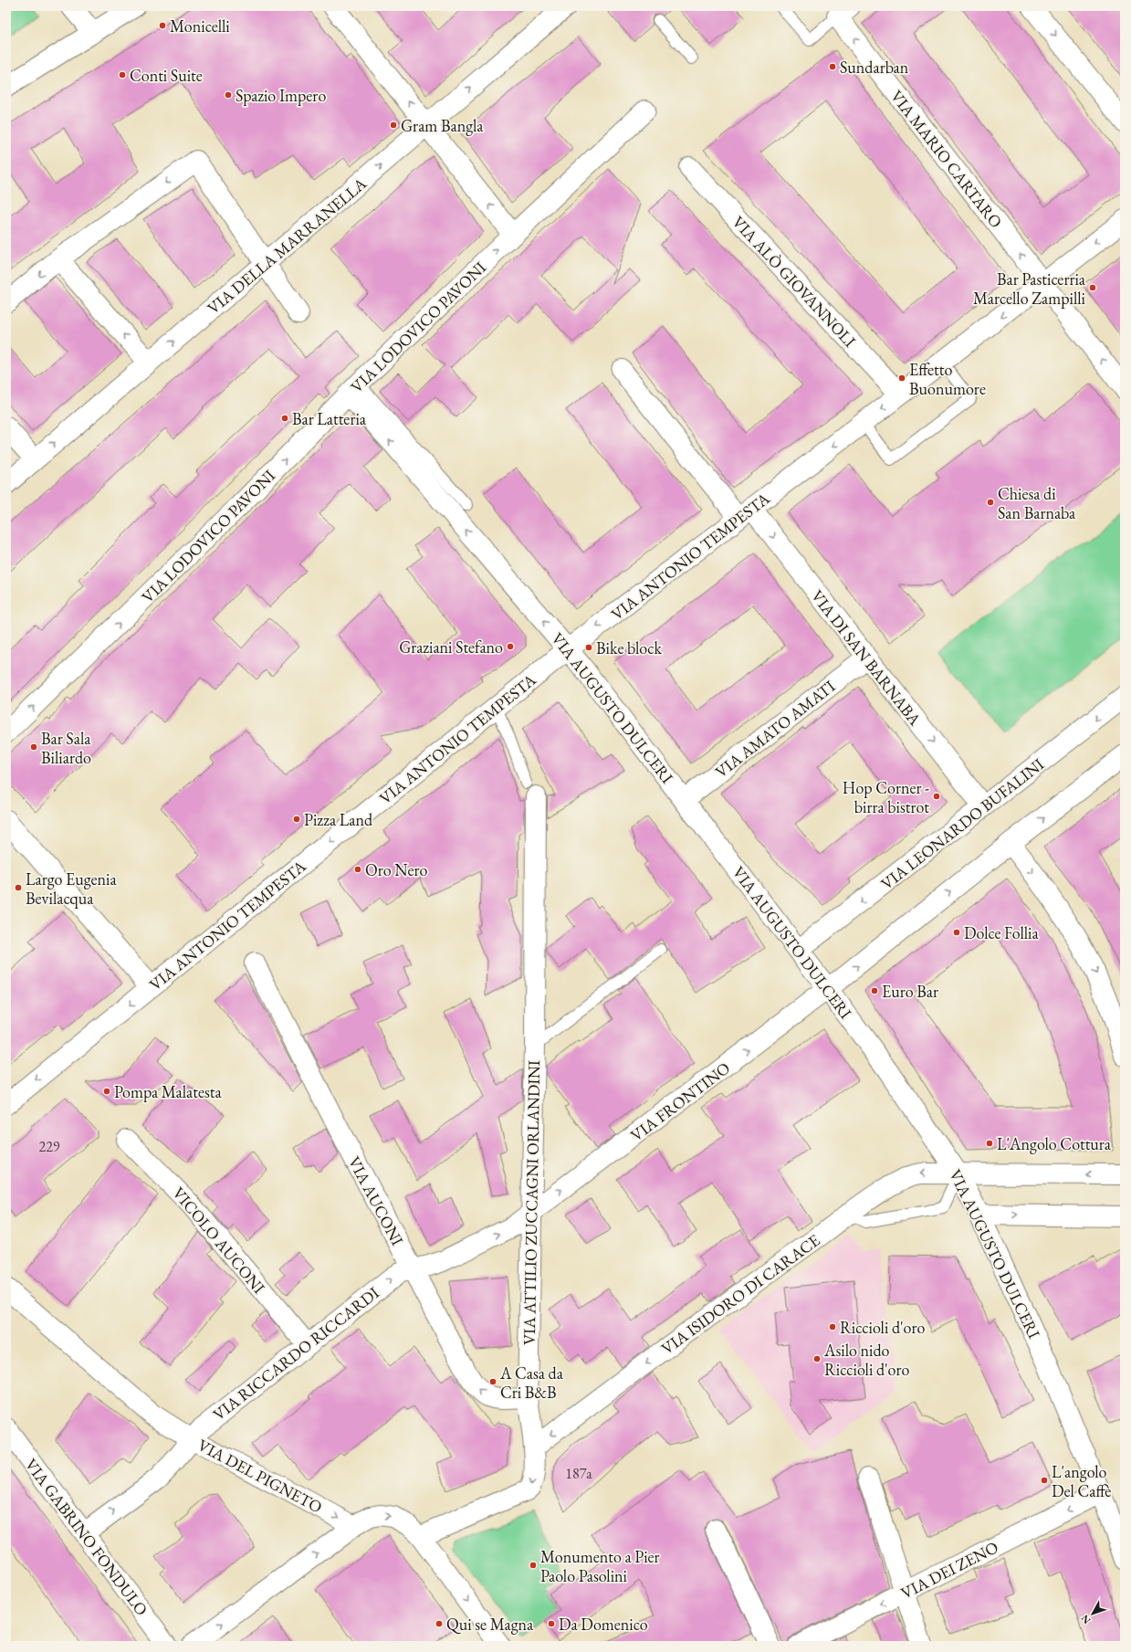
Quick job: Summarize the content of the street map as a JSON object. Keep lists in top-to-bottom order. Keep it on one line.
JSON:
{"streets":{"street":["VIA MARIO CARTARO","VIA DELLA MARRANELLA","VIA ALÒ GIOVANNOLI","VIA LODOVICO PAVONI","VIA ANTONIO TEMPESTA","VIA DI SAN BARNABA","VIA AUGUSTO DULCERI","VIA AMATO AMATI","VIA LEONARDO BUFALINI","VIA FRONTINO","VIA AUCONI","VIA ATTILIO ZUCCAGNI ORLANDINI","VICOLO AUCONI","VIA ISIDORO DI CARACE","VIA RICCARDO RICCARDI","VIA DEL PIGNETO","VIA GABRINO FONDULO","VIA DEI ZENO"]},"crossings":[["VIA ALÒ GIOVANNOLI","VIA ANTONIO TEMPESTA"],["VIA LODOVICO PAVONI","VIA AUGUSTO DULCERI"],["VIA ANTONIO TEMPESTA","VIA DI SAN BARNABA"],["VIA ANTONIO TEMPESTA","VIA AUGUSTO DULCERI"],["VIA ANTONIO TEMPESTA","VIA ATTILIO ZUCCAGNI ORLANDINI"],["VIA DI SAN BARNABA","VIA AMATO AMATI"],["VIA DI SAN BARNABA","VIA LEONARDO BUFALINI"],["VIA AUGUSTO DULCERI","VIA AMATO AMATI"],["VIA AUGUSTO DULCERI","VIA LEONARDO BUFALINI"],["VIA AUGUSTO DULCERI","VIA FRONTINO"],["VIA AUGUSTO DULCERI","VIA ISIDORO DI CARACE"],["VIA AUGUSTO DULCERI","VIA DEI ZENO"],["VIA FRONTINO","VIA ATTILIO ZUCCAGNI ORLANDINI"],["VIA FRONTINO","VIA RICCARDO RICCARDI"],["VIA AUCONI","VIA ATTILIO ZUCCAGNI ORLANDINI"],["VIA AUCONI","VIA RICCARDO RICCARDI"],["VIA ATTILIO ZUCCAGNI ORLANDINI","VIA ISIDORO DI CARACE"],["VIA ATTILIO ZUCCAGNI ORLANDINI","VIA RICCARDO RICCARDI"],["VICOLO AUCONI","VIA RICCARDO RICCARDI"],["VIA RICCARDO RICCARDI","VIA DEL PIGNETO"],["VIA RICCARDO RICCARDI","VIA GABRINO FONDULO"]],"one_way":["VIA DELLA MARRANELLA","VIA LODOVICO PAVONI","VIA ANTONIO TEMPESTA","VIA DI SAN BARNABA","VIA FRONTINO","VIA ISIDORO DI CARACE","VIA DEL PIGNETO","VIA DEI ZENO"],"places":["Monicelli","Sundarban","Conti Suite","Spazio Impero","Gram Bangla","Bar Pasticerria Marcello Zampilli","Effetto Buonumore","Bar Latteria","Chiesa di San Barnaba","Graziani Stefano","Bike block","Bar Sala Biliardo","Hop Corner - birra bistrot","Pizza Land","Oro Nero","Largo Eugenia Bevilacqua","Dolce Follia","Euro Bar","Pompa Malatesta","L'Angolo Cottura","Riccioli d'oro","Asilo nido Riccioli d'oro","A Casa da Cri B&B","L'angolo Del Caffè","Monumento a Pier Paolo Pasolini","Qui se Magna","Da Domenico"],"house_numbers":["229","187a"],"north":"bottom left"}
